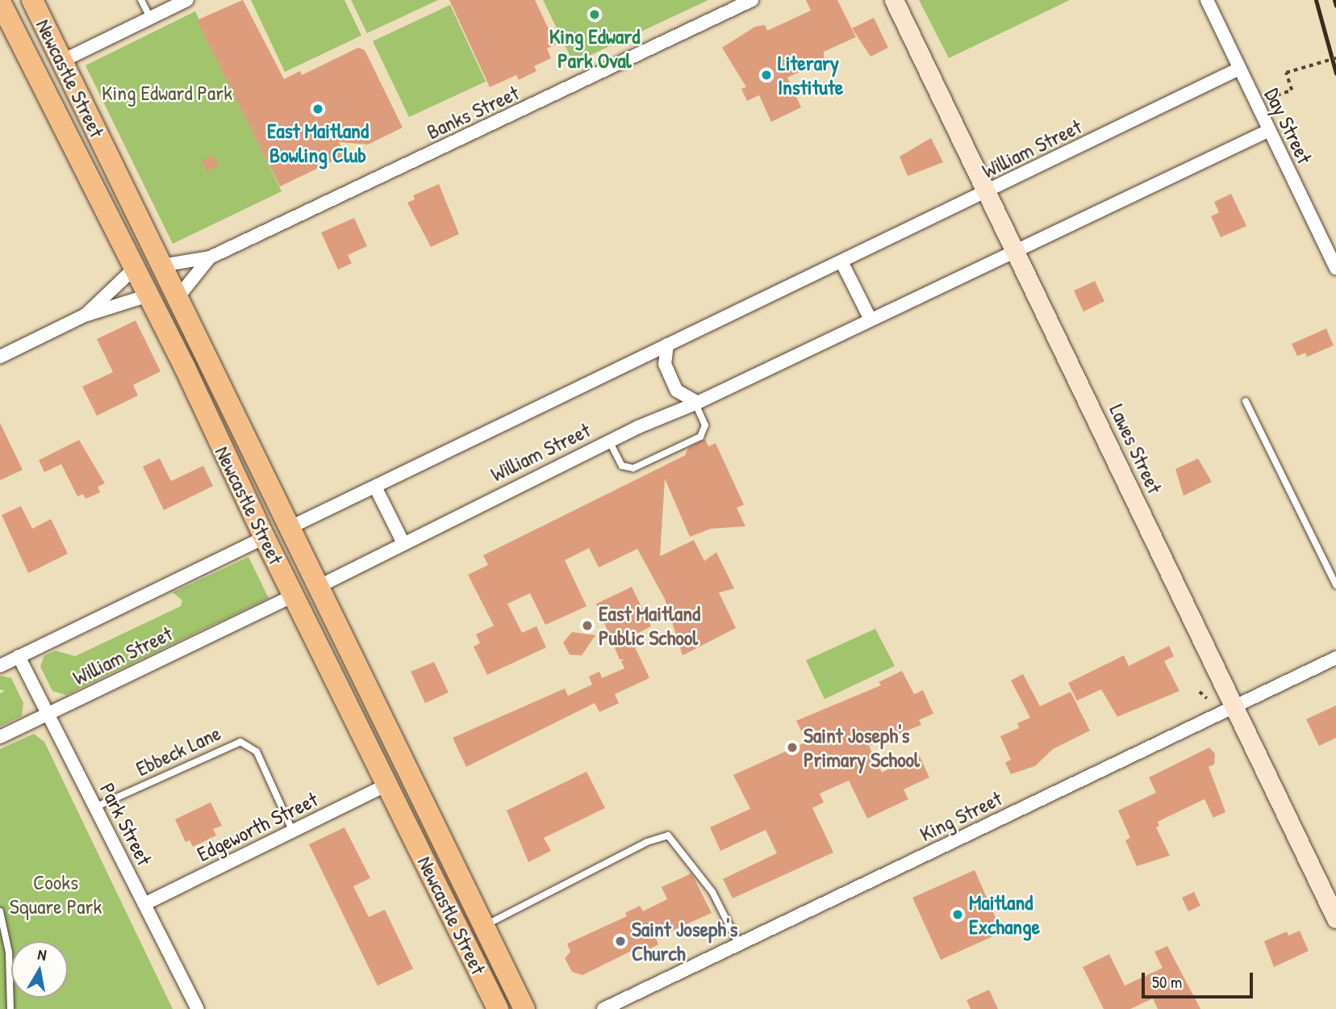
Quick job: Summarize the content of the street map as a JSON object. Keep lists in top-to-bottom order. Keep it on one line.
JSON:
{"streets":{"highway":["Newcastle Street"],"main road":["Lawes Street"],"street":["Banks Street","Day Street","William Street","King Street","Park Street","Edgeworth Street"],"lane":["Ebbeck Lane"]},"crossings":[["Newcastle Street","Banks Street"],["Newcastle Street","William Street"],["Newcastle Street","Edgeworth Street"],["Day Street","William Street"],["William Street","Lawes Street"],["William Street","Park Street"],["Lawes Street","King Street"],["Ebbeck Lane","Park Street"],["Ebbeck Lane","Edgeworth Street"],["Park Street","Edgeworth Street"]],"parks":["King Edward Park","Cooks Square Park"],"places":["King Edward Park Oval","Literary Institute","East Maitland Bowling Club","East Maitland Public School","Saint Joseph's Primary School","Maitland Exchange","Saint Joseph's Church"],"scale_bar":"50 m","north":"top"}
